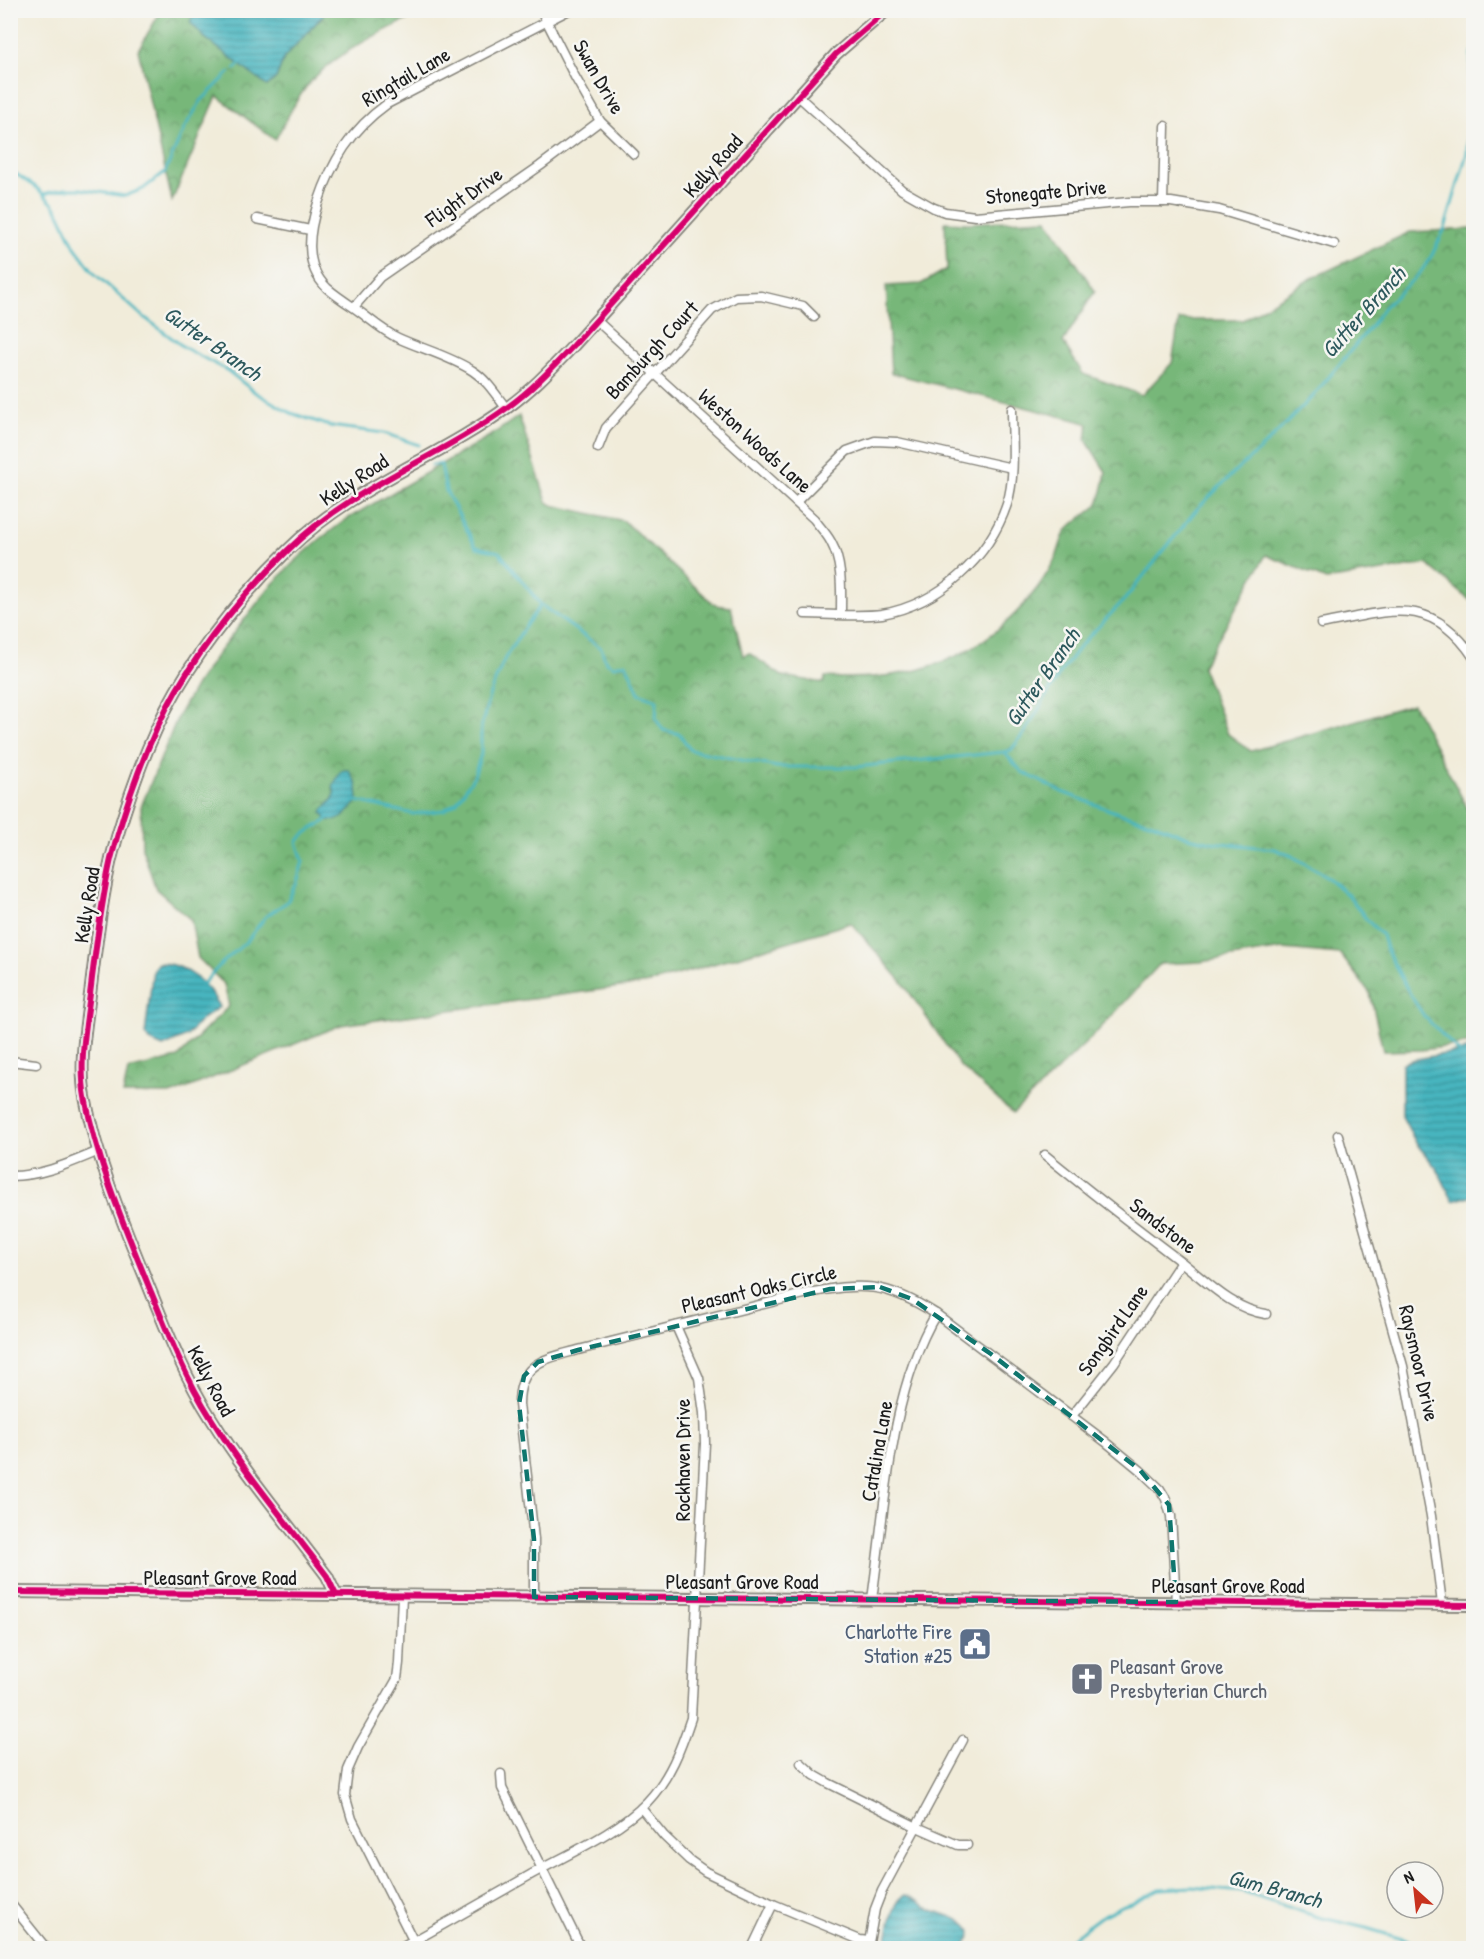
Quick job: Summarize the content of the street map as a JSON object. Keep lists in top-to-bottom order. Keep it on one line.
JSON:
{"streets":{"street":["Ringtail Lane","Swan Drive","Kelly Road","Stonegate Drive","Flight Drive","Bamburgh Court","Weston Woods Lane","Sandstone","Pleasant Oaks Circle","Songbird Lane","Raysmoor Drive","Catalina Lane","Rockhaven Drive","Pleasant Grove Road"]},"crossings":[["Ringtail Lane","Swan Drive"],["Ringtail Lane","Kelly Road"],["Ringtail Lane","Flight Drive"],["Swan Drive","Flight Drive"],["Kelly Road","Stonegate Drive"],["Kelly Road","Weston Woods Lane"],["Kelly Road","Pleasant Grove Road"],["Bamburgh Court","Weston Woods Lane"],["Sandstone","Songbird Lane"],["Pleasant Oaks Circle","Songbird Lane"],["Pleasant Oaks Circle","Catalina Lane"],["Pleasant Oaks Circle","Rockhaven Drive"],["Pleasant Oaks Circle","Pleasant Grove Road"],["Raysmoor Drive","Pleasant Grove Road"],["Catalina Lane","Pleasant Grove Road"],["Rockhaven Drive","Pleasant Grove Road"]],"water":["Gutter Branch","Gum Branch"],"places":{"public building":["Charlotte Fire Station #25"],"church":["Pleasant Grove Presbyterian Church"]},"north":"top left"}
